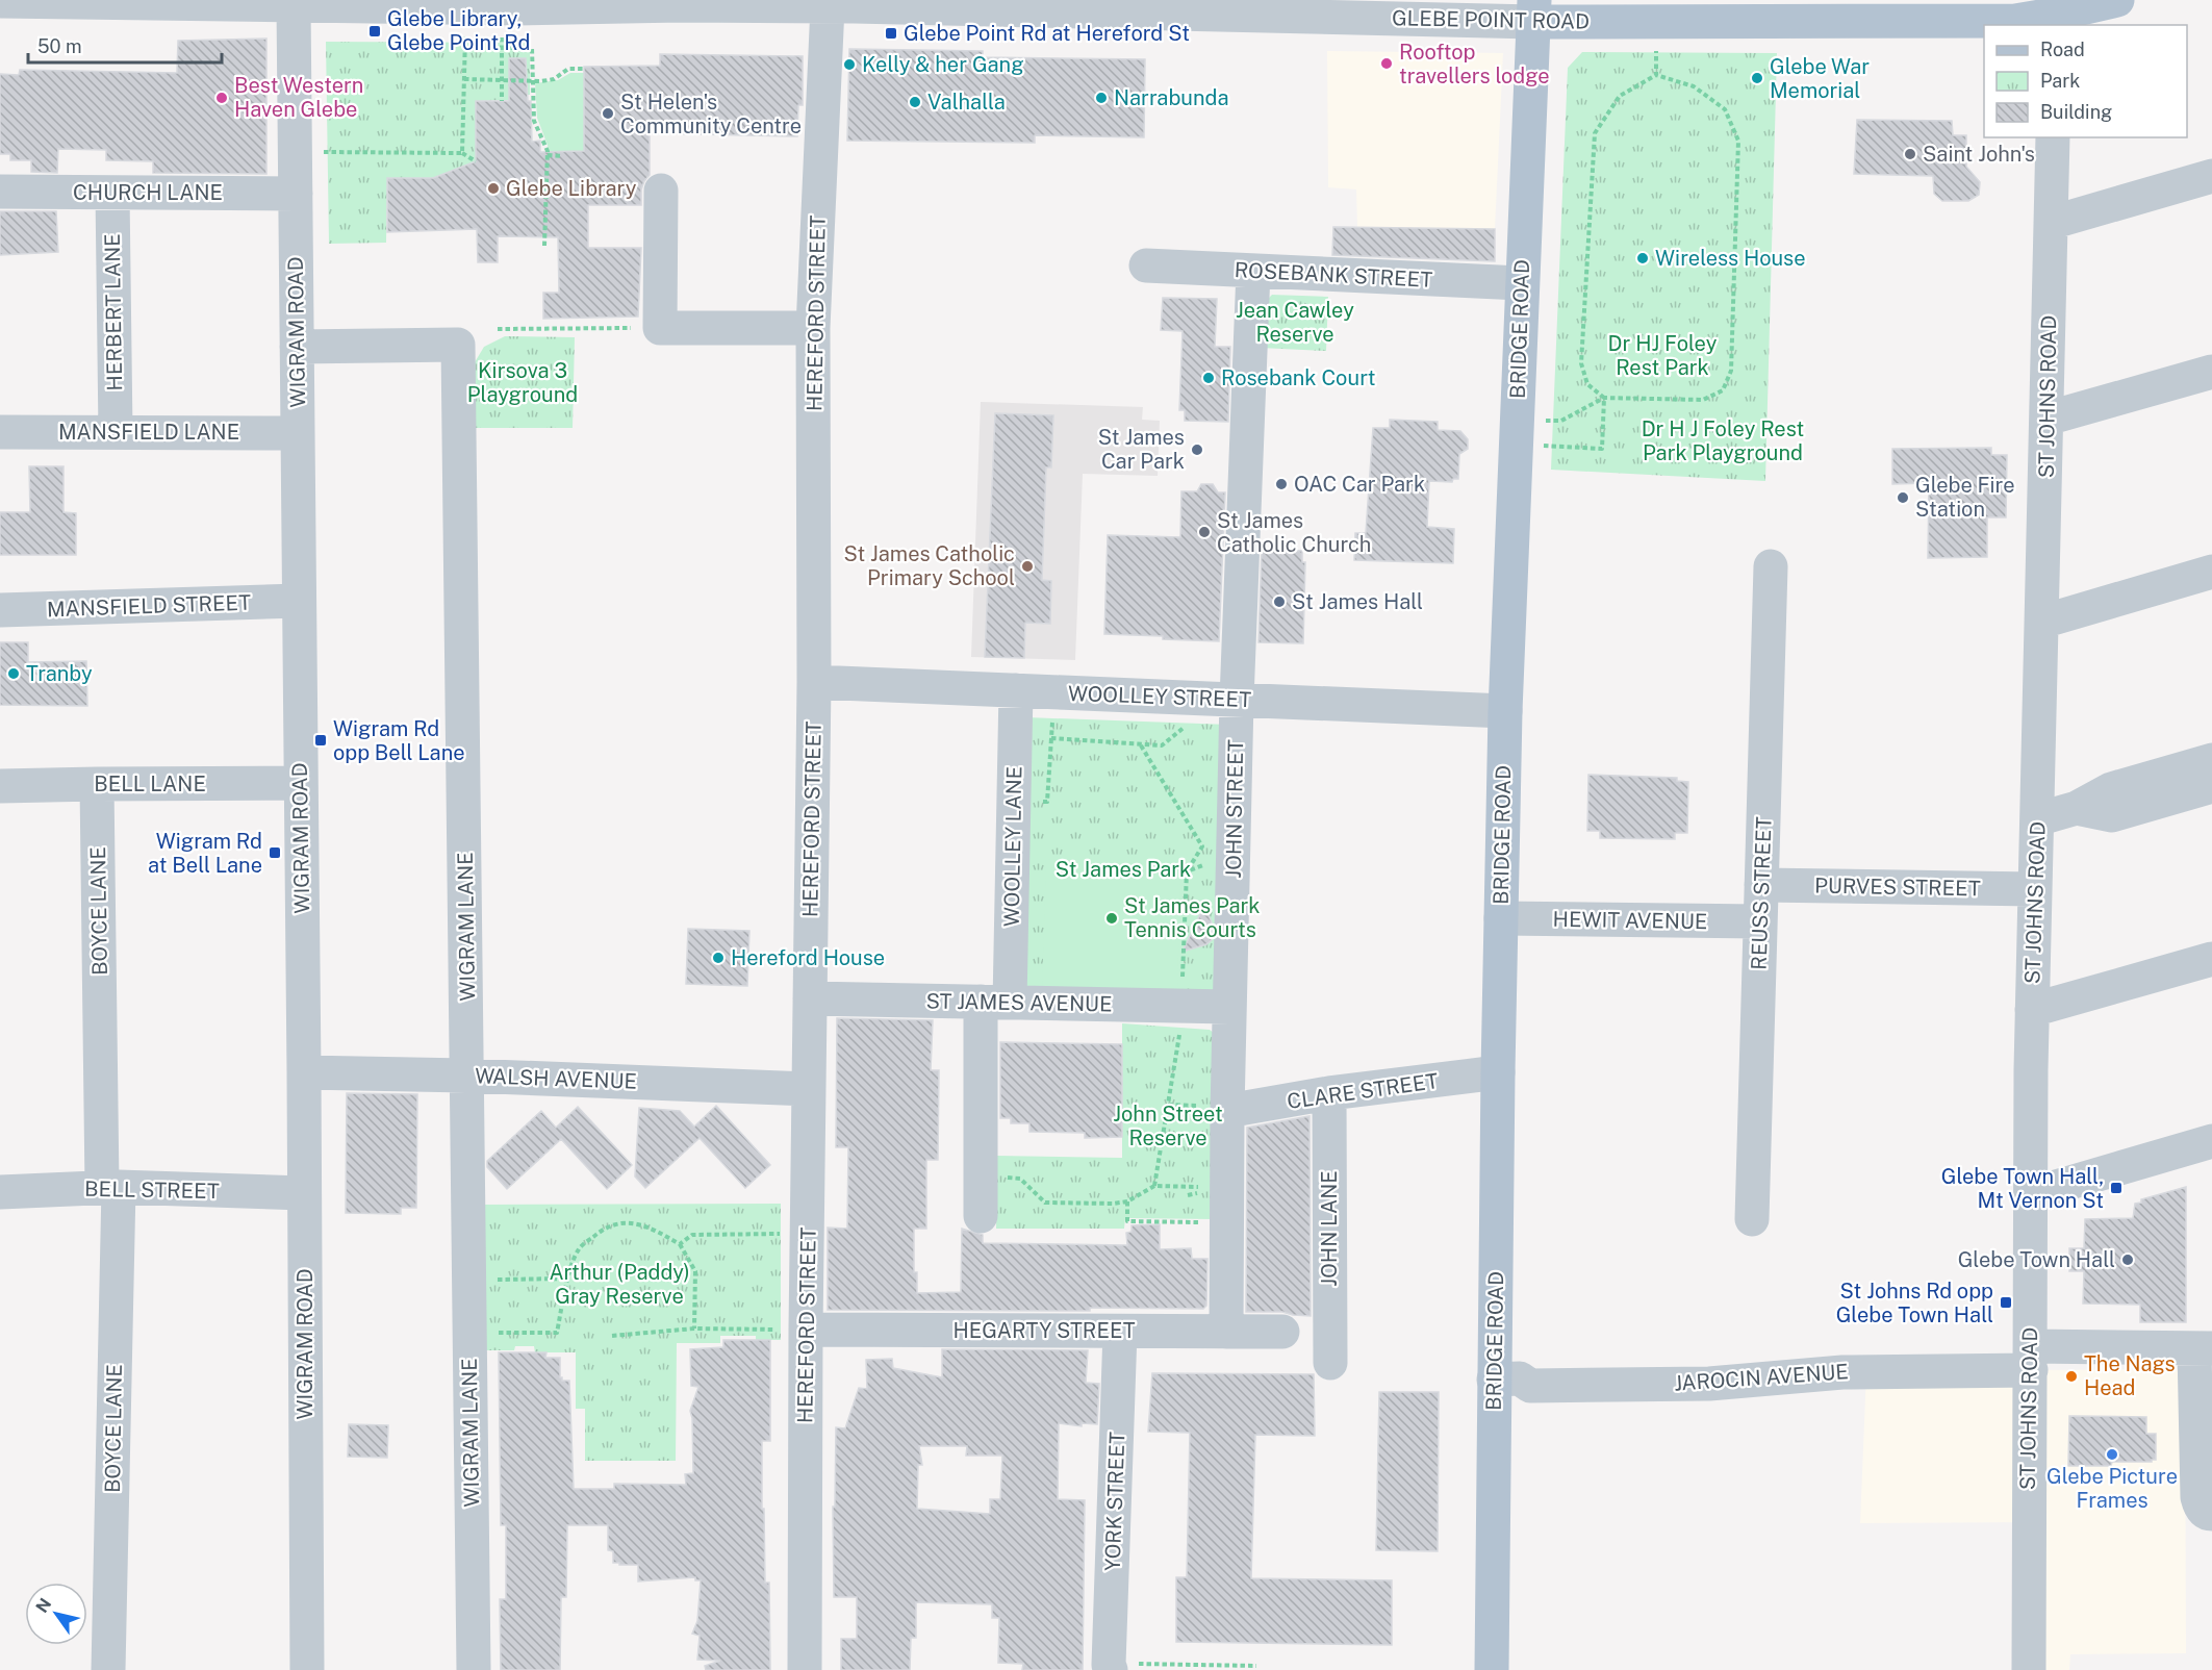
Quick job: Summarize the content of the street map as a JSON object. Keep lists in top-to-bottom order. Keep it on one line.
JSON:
{"streets":{"main road":["GLEBE POINT ROAD","BRIDGE ROAD"],"street":["CHURCH LANE","ROSEBANK STREET","HERBERT LANE","HEREFORD STREET","WIGRAM ROAD","ST JOHNS ROAD","MANSFIELD LANE","MANSFIELD STREET","WOOLLEY STREET","BELL LANE","JOHN STREET","WOOLLEY LANE","PURVES STREET","REUSS STREET","BOYCE LANE","HEWIT AVENUE","WIGRAM LANE","ST JAMES AVENUE","WALSH AVENUE","CLARE STREET","BELL STREET","JOHN LANE","HEGARTY STREET","JAROCIN AVENUE","YORK STREET"]},"crossings":[["GLEBE POINT ROAD","HEREFORD STREET"],["GLEBE POINT ROAD","BRIDGE ROAD"],["GLEBE POINT ROAD","WIGRAM ROAD"],["CHURCH LANE","HERBERT LANE"],["CHURCH LANE","WIGRAM ROAD"],["ROSEBANK STREET","BRIDGE ROAD"],["ROSEBANK STREET","JOHN STREET"],["HERBERT LANE","MANSFIELD LANE"],["HEREFORD STREET","WOOLLEY STREET"],["HEREFORD STREET","ST JAMES AVENUE"],["HEREFORD STREET","WALSH AVENUE"],["HEREFORD STREET","HEGARTY STREET"],["BRIDGE ROAD","WOOLLEY STREET"],["BRIDGE ROAD","HEWIT AVENUE"],["BRIDGE ROAD","CLARE STREET"],["BRIDGE ROAD","JAROCIN AVENUE"],["WIGRAM ROAD","MANSFIELD LANE"],["WIGRAM ROAD","MANSFIELD STREET"],["WIGRAM ROAD","BELL LANE"],["WIGRAM ROAD","WIGRAM LANE"],["WIGRAM ROAD","WALSH AVENUE"],["WIGRAM ROAD","BELL STREET"],["ST JOHNS ROAD","PURVES STREET"],["ST JOHNS ROAD","JAROCIN AVENUE"],["WOOLLEY STREET","JOHN STREET"],["WOOLLEY STREET","WOOLLEY LANE"],["BELL LANE","BOYCE LANE"],["JOHN STREET","ST JAMES AVENUE"],["JOHN STREET","CLARE STREET"],["JOHN STREET","HEGARTY STREET"],["WOOLLEY LANE","ST JAMES AVENUE"],["PURVES STREET","REUSS STREET"],["REUSS STREET","HEWIT AVENUE"],["BOYCE LANE","BELL STREET"],["WIGRAM LANE","WALSH AVENUE"],["CLARE STREET","JOHN LANE"],["HEGARTY STREET","YORK STREET"]],"parks":["Jean Cawley Reserve","Dr HJ Foley Rest Park","Kirsova 3 Playground","Dr H J Foley Rest Park Playground","St James Park","John Street Reserve","Arthur (Paddy) Gray Reserve"],"places":{"transit":["Glebe Library, Glebe Point Rd","Glebe Point Rd at Hereford St","Wigram Rd opp Bell Lane","Wigram Rd at Bell Lane","Glebe Town Hall, Mt Vernon St","St Johns Rd opp Glebe Town Hall"],"other":["Rooftop travellers lodge","Kelly & her Gang","Glebe War Memorial","Best Western Haven Glebe","Narrabunda","Valhalla","St Helen's Community Centre","Saint John's","Glebe Library","Wireless House","Rosebank Court","St James Car Park","OAC Car Park","Glebe Fire Station","St James Catholic Church","St James Catholic Primary School","St James Hall","Tranby","St James Park Tennis Courts","Hereford House","Glebe Town Hall","The Nags Head","Glebe Picture Frames"]},"legend":["Road","Park","Building"],"scale_bar":"50 m","north":"top left"}
